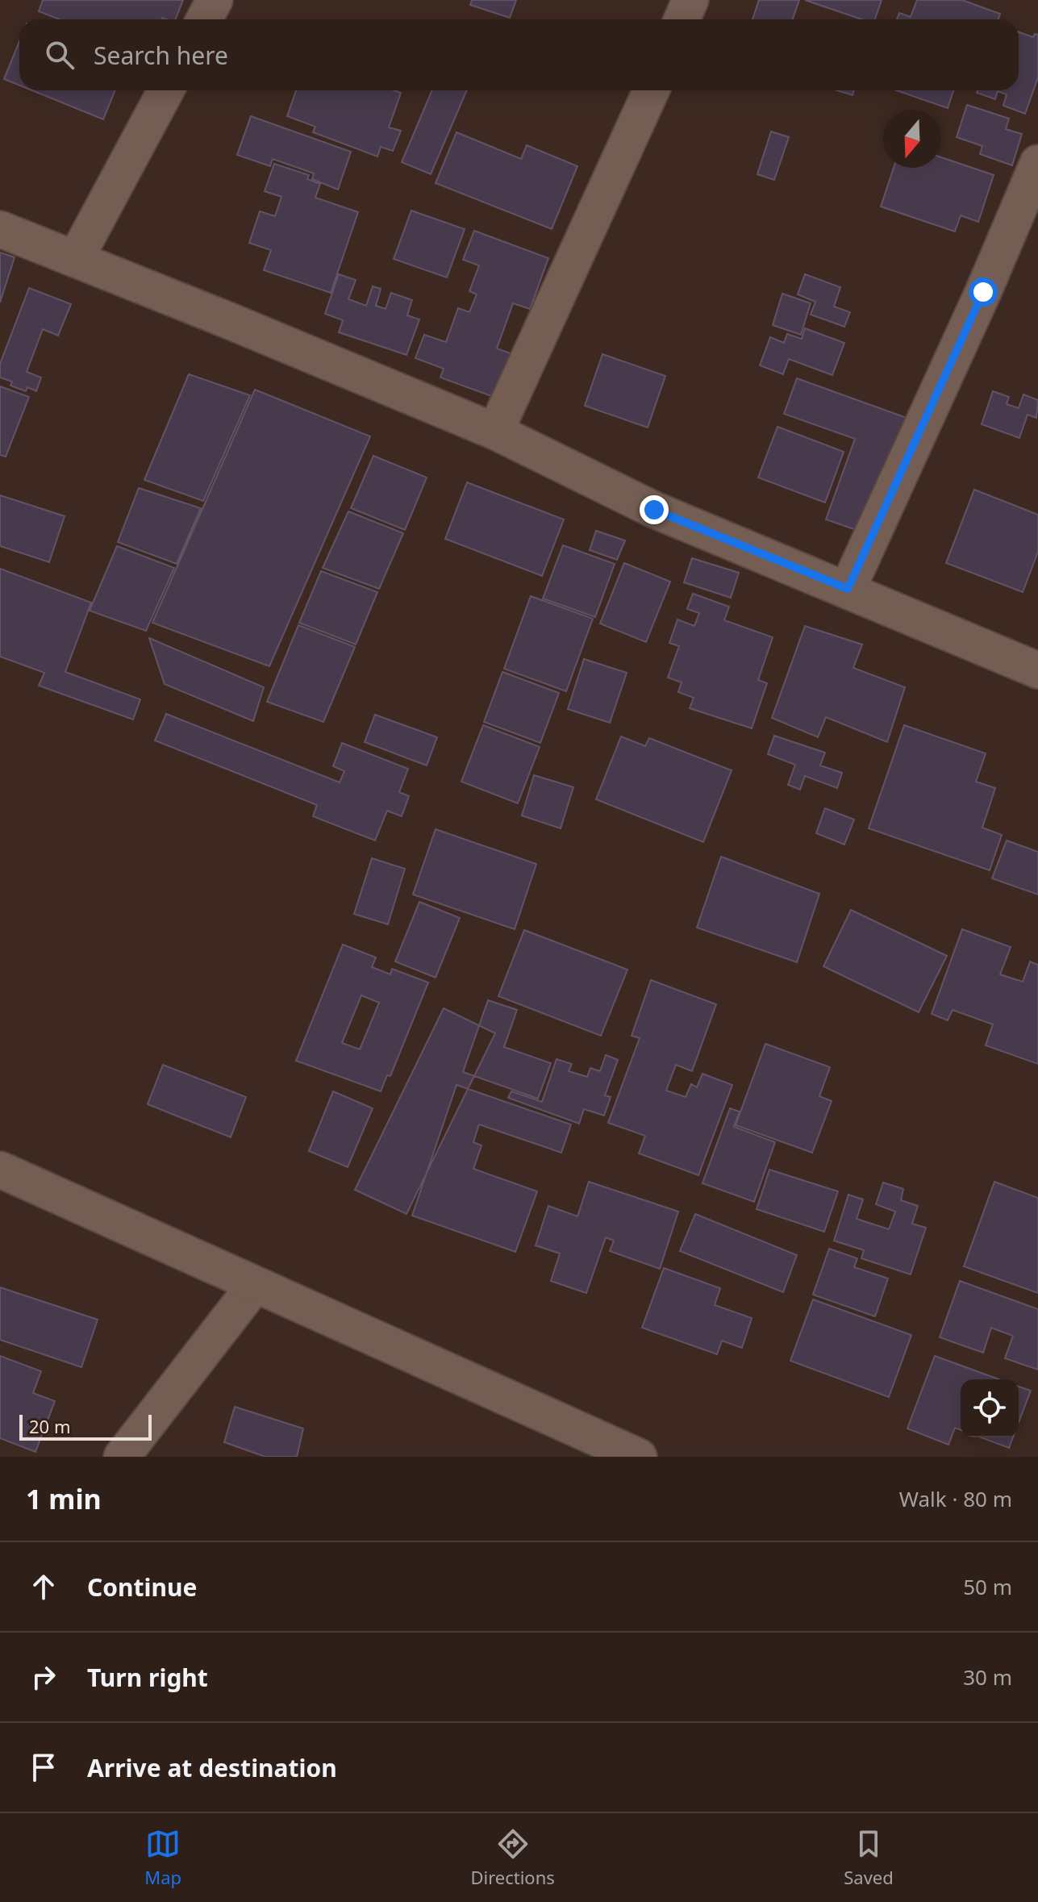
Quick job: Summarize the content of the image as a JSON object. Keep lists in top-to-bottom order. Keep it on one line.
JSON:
{"scale_bar":"20 m","north":"bottom","page":{"search":"Search here","scale":"20 m","heading":["1 min","Walk · 80 m"],"list":[["Continue","50 m"],["Turn right","30 m"],"Arrive at destination"],"nav":["Map","Directions","Saved"]}}
